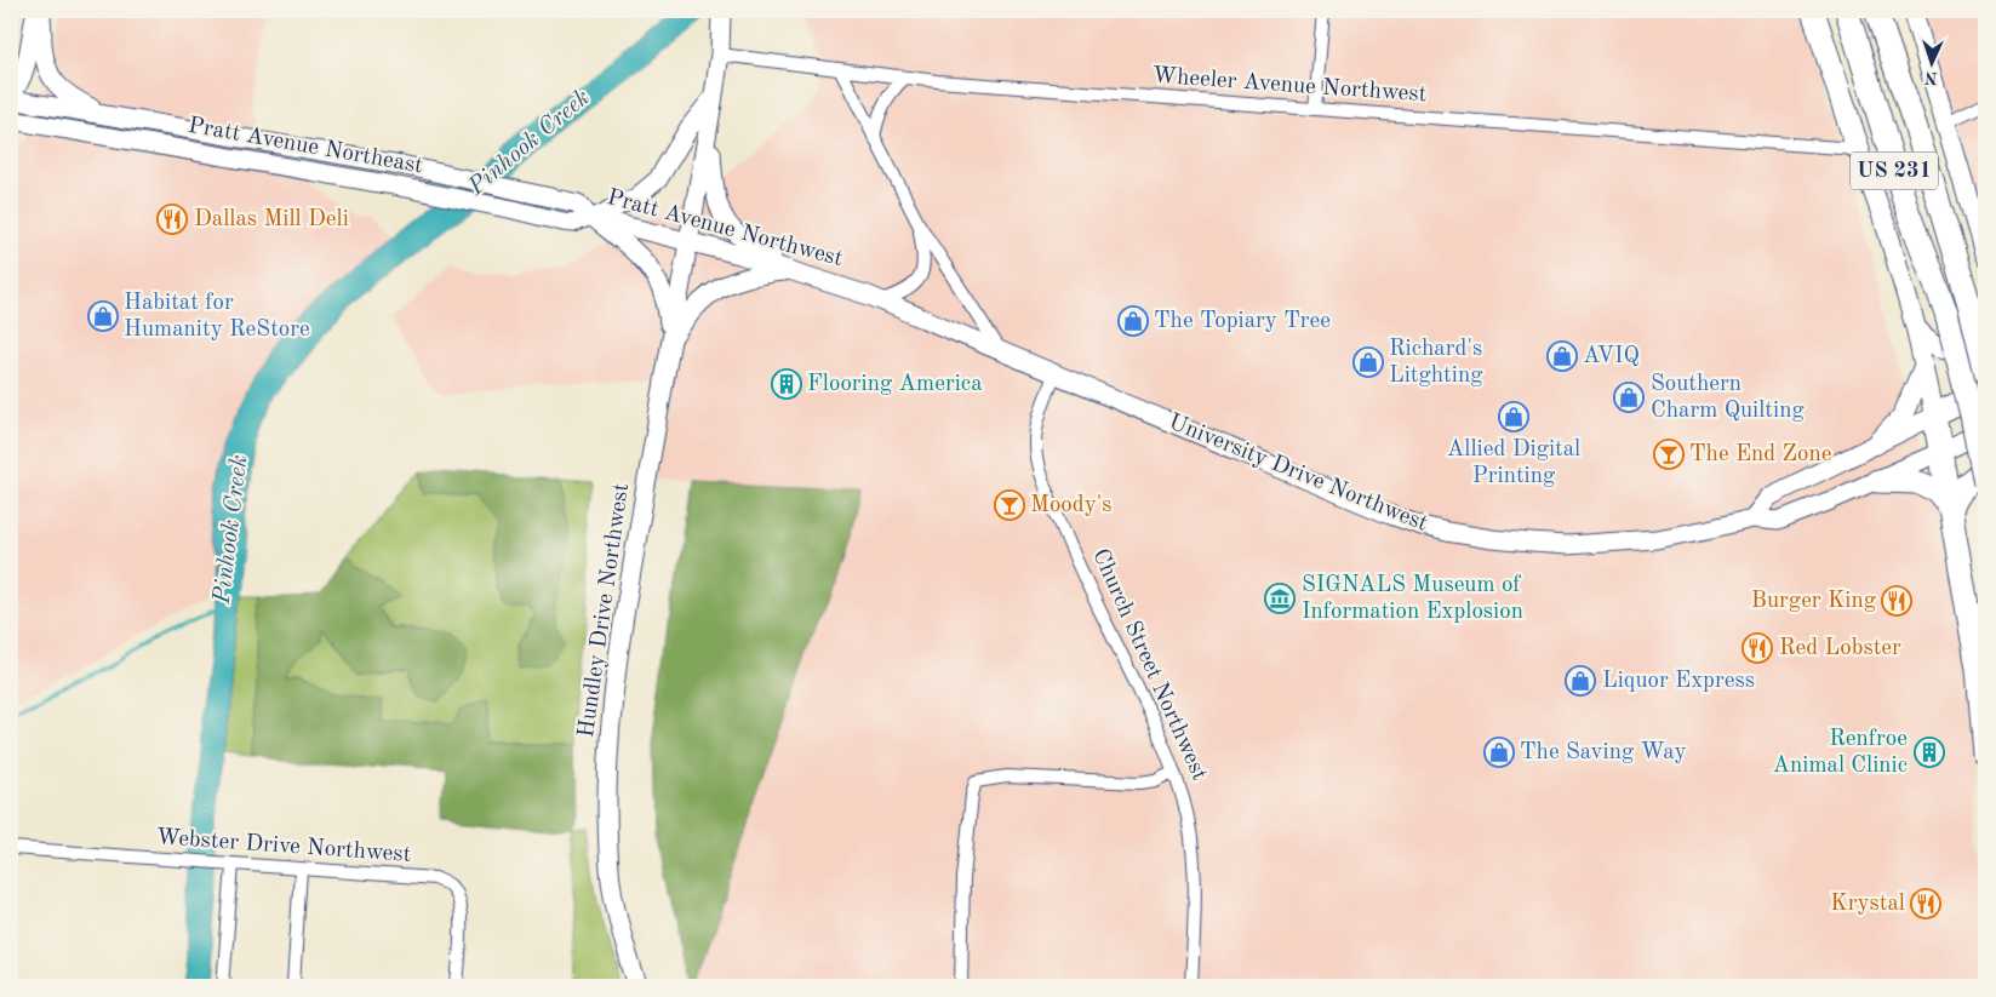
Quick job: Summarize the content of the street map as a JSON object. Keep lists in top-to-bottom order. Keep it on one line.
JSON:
{"streets":{"highway":["US 231"],"main road":["Pratt Avenue Northeast","Pratt Avenue Northwest","University Drive Northwest","Hundley Drive Northwest"],"street":["Wheeler Avenue Northwest","Church Street Northwest","Webster Drive Northwest"]},"crossings":[["Pratt Avenue Northeast","Pratt Avenue Northwest"],["Pratt Avenue Northwest","University Drive Northwest"],["Pratt Avenue Northwest","Hundley Drive Northwest"],["University Drive Northwest","Church Street Northwest"]],"water":["Pinhook Creek"],"places":{"restaurant":["Dallas Mill Deli","Burger King","Red Lobster","Krystal"],"shop":["Habitat for Humanity ReStore","The Topiary Tree","AVIQ","Richard's Litghting","Southern Charm Quilting","Allied Digital Printing","Liquor Express","The Saving Way"],"building":["Flooring America","Renfroe Animal Clinic"],"bar":["The End Zone","Moody's"],"museum":["SIGNALS Museum of Information Explosion"]},"north":"bottom"}
